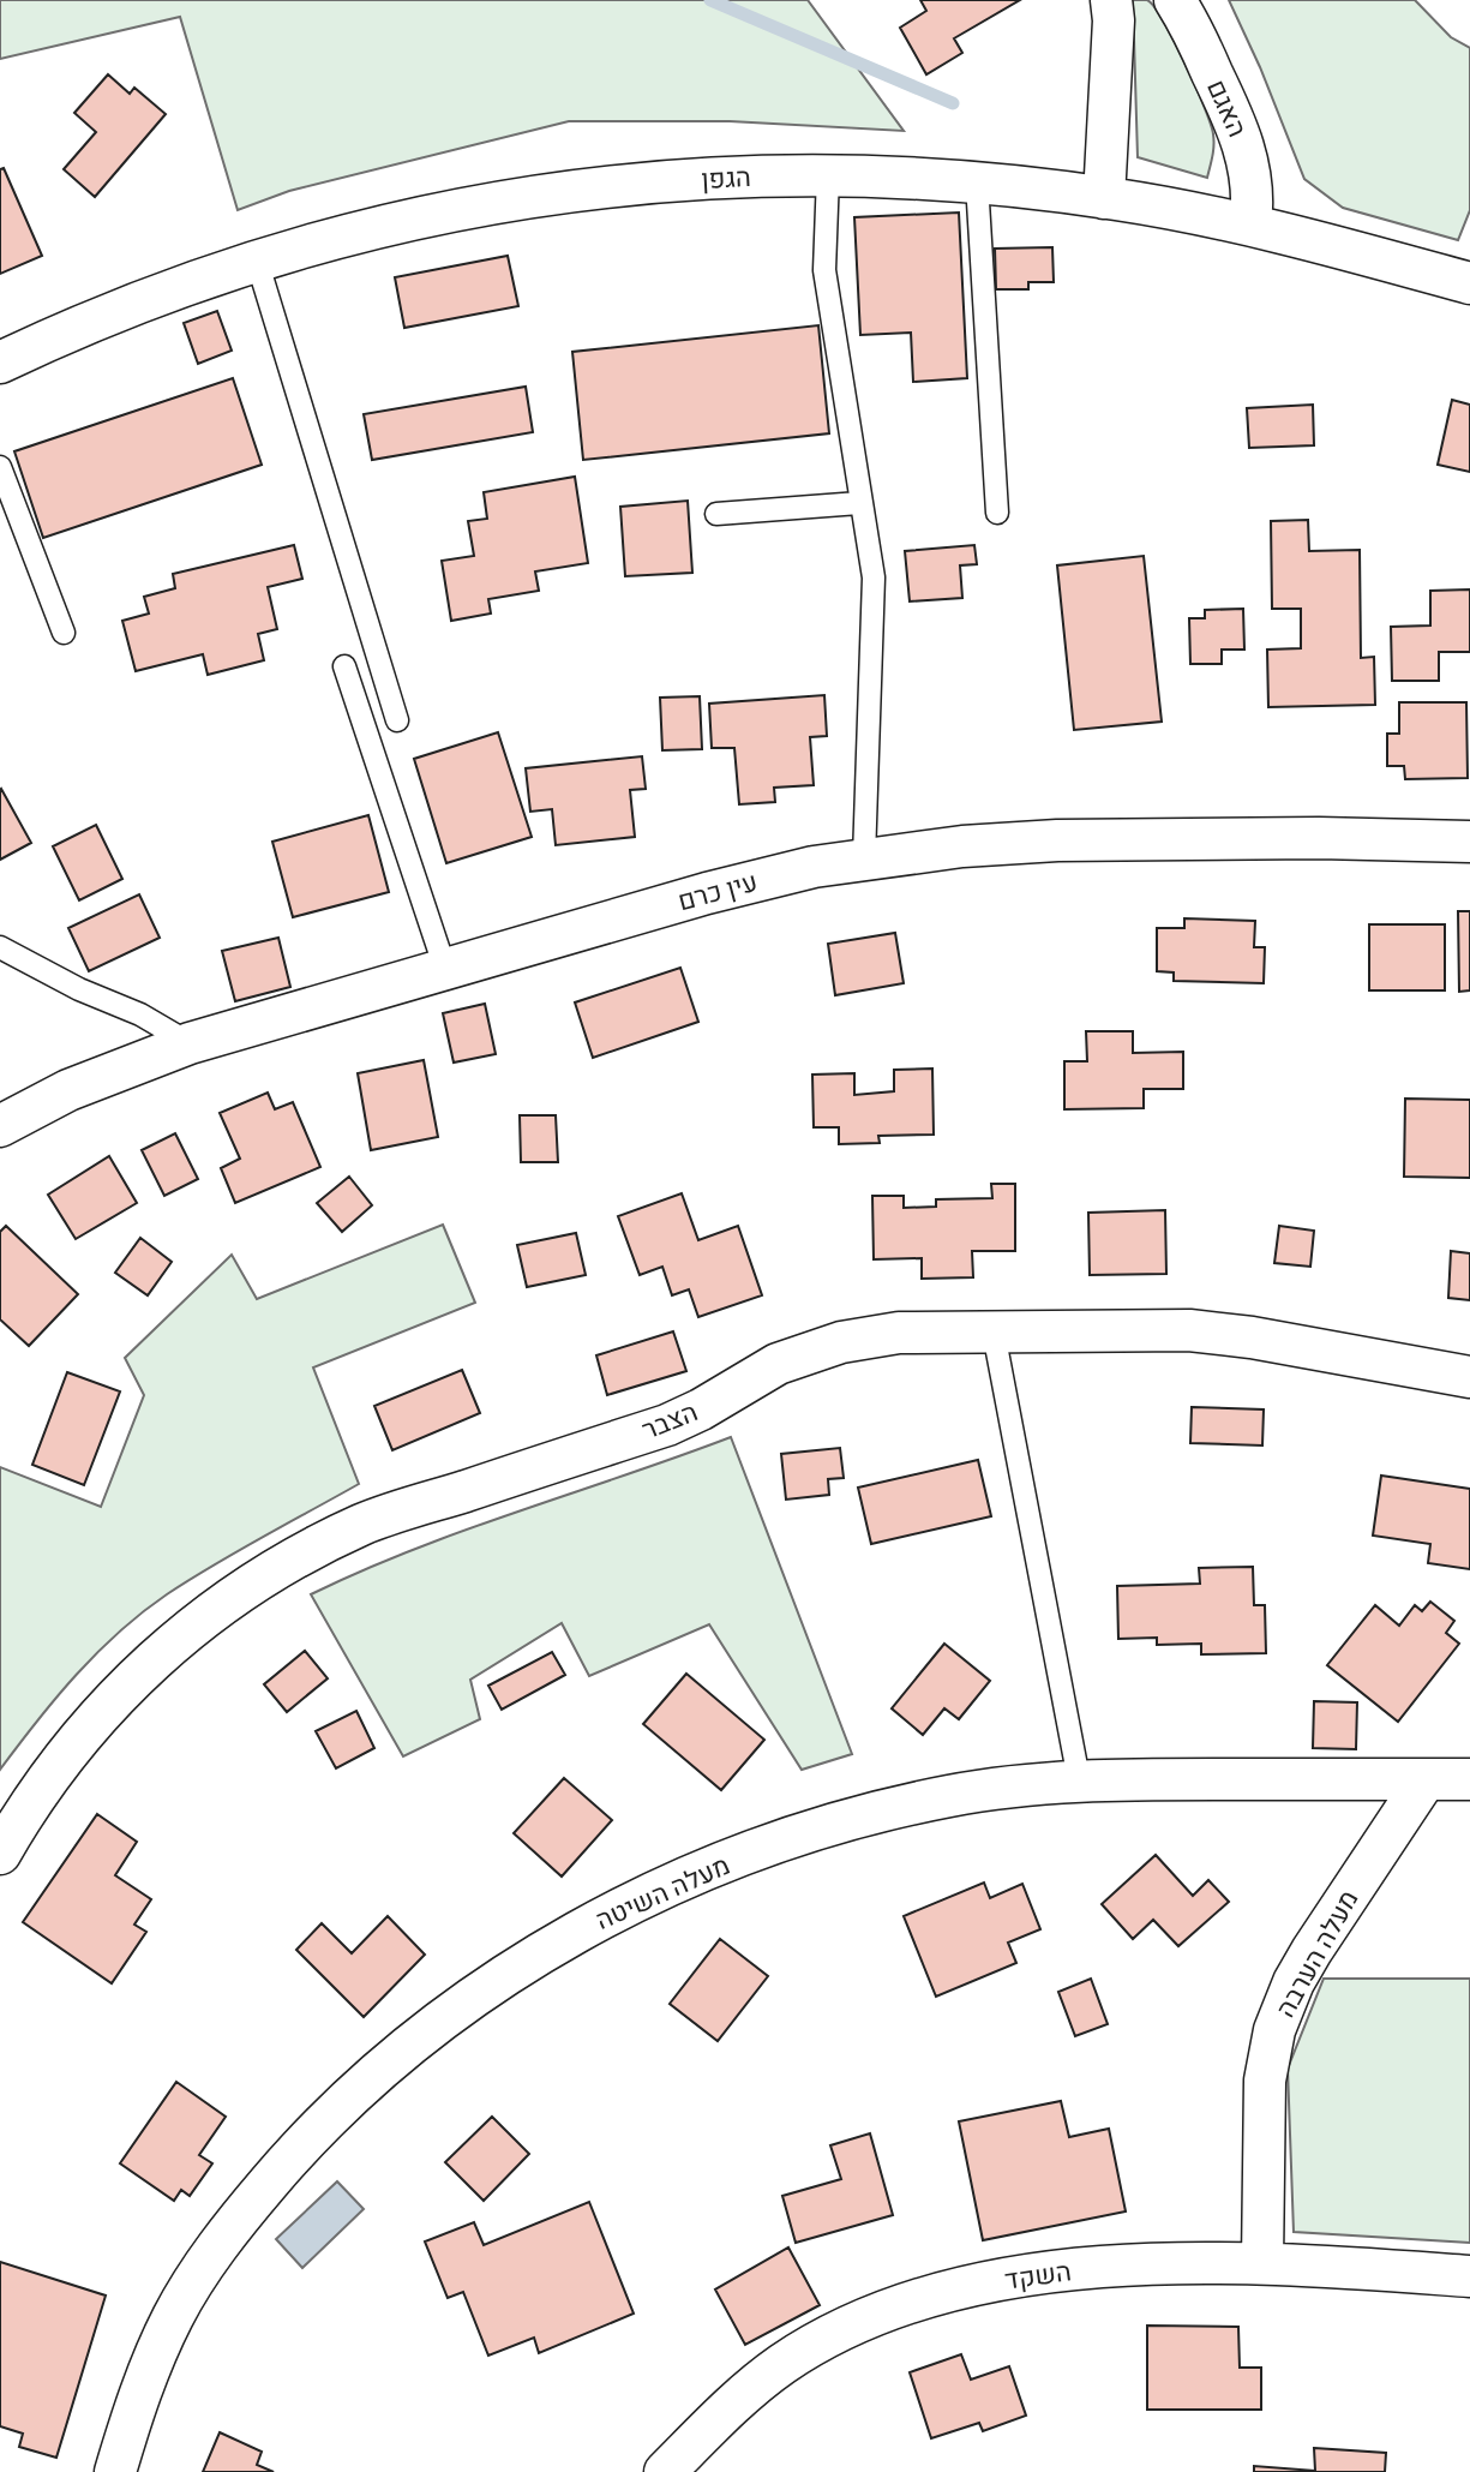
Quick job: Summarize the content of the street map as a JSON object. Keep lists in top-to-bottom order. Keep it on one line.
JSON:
{"streets":{"street":["האגם","הגפן","עין כרם","הצבר","מעלה השיטה","מעלה הערבה","השקד"]},"crossings":[["האגם","הגפן"],["מעלה השיטה","מעלה הערבה"],["מעלה הערבה","השקד"]]}
